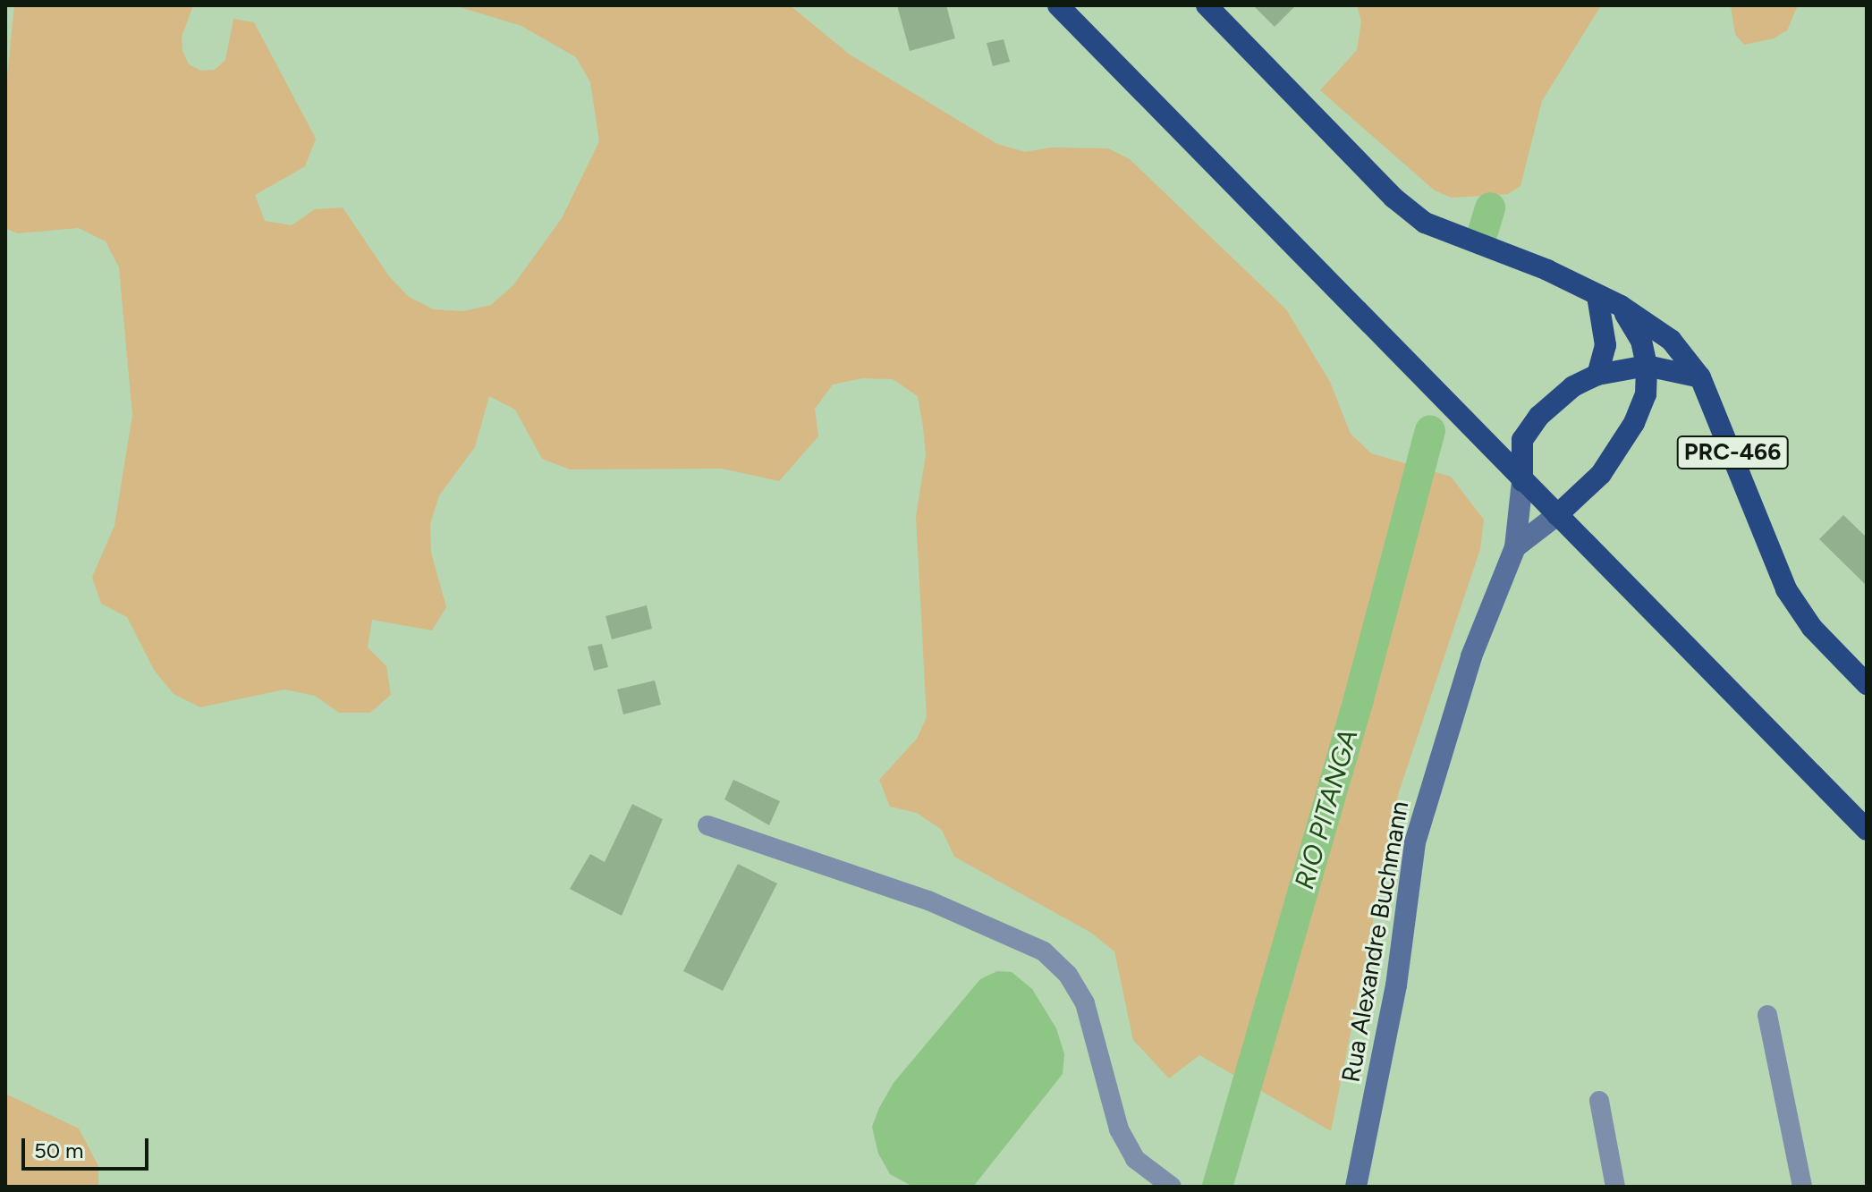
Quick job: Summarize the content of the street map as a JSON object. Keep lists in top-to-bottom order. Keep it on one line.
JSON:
{"streets":{"highway":["PRC-466"],"main road":["Rua Alexandre Buchmann"]},"water":["RIO PITANGA"],"scale_bar":"50 m"}
